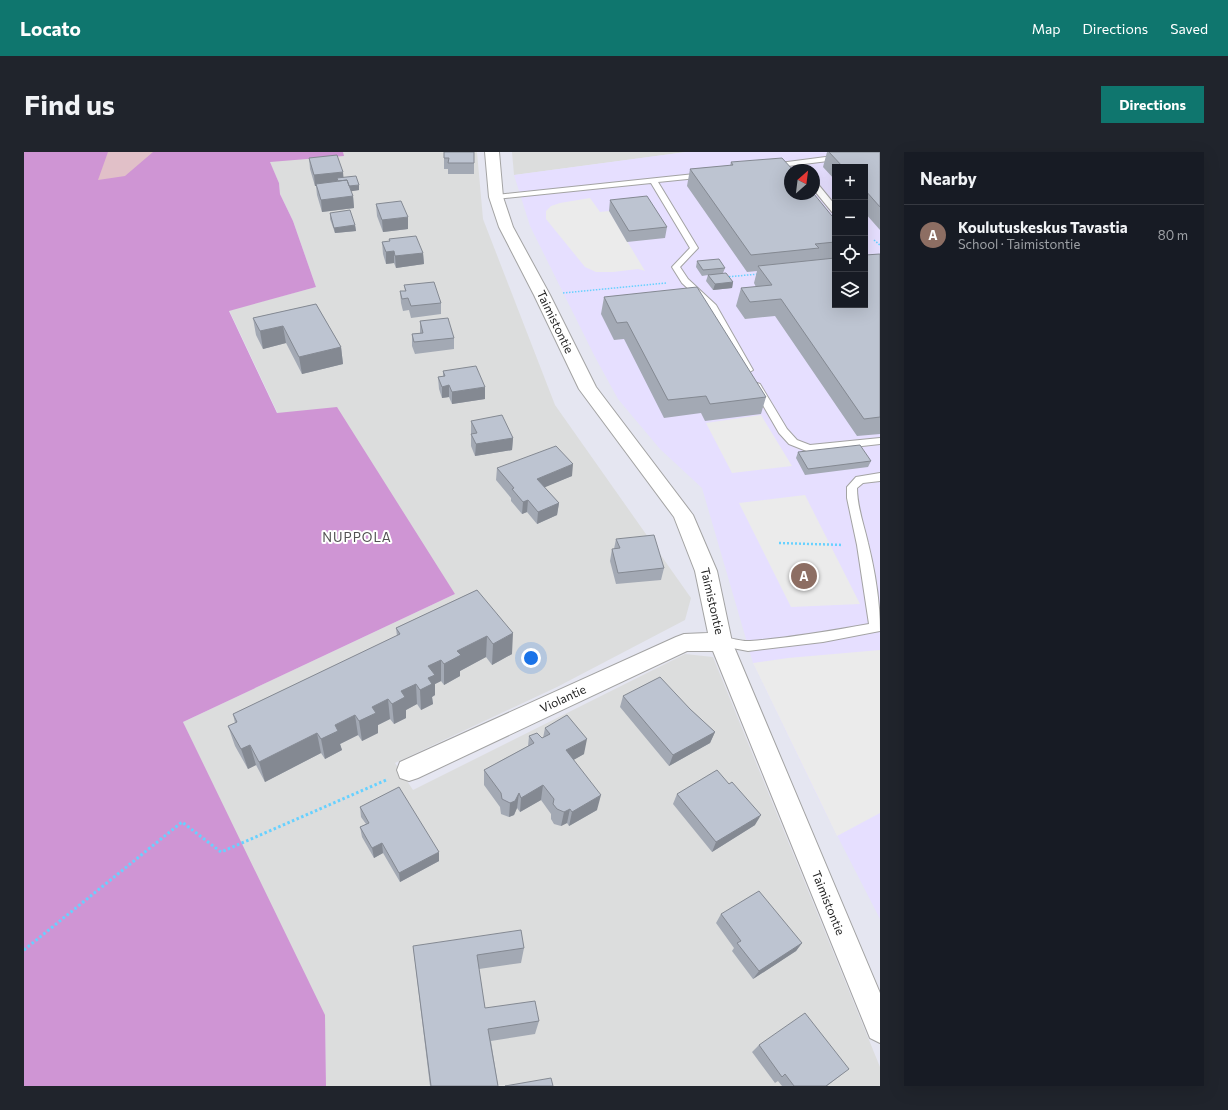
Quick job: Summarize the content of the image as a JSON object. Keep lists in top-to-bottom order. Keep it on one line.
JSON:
{"streets":{"street":["Taimistontie","Violantie"]},"crossings":[["Taimistontie","Violantie"]],"districts":["NUPPOLA"],"north":"top right","page":{"header":"Locato","nav":["Map","Directions","Saved"],"buttons":"Directions","title":"Find us","heading":"Nearby","map_buttons":["+","−"],"list":[{"mark":"A","name":"Koulutuskeskus Tavastia","note":"School · Taimistontie","value":"80 m"}],"pins":"A"}}
